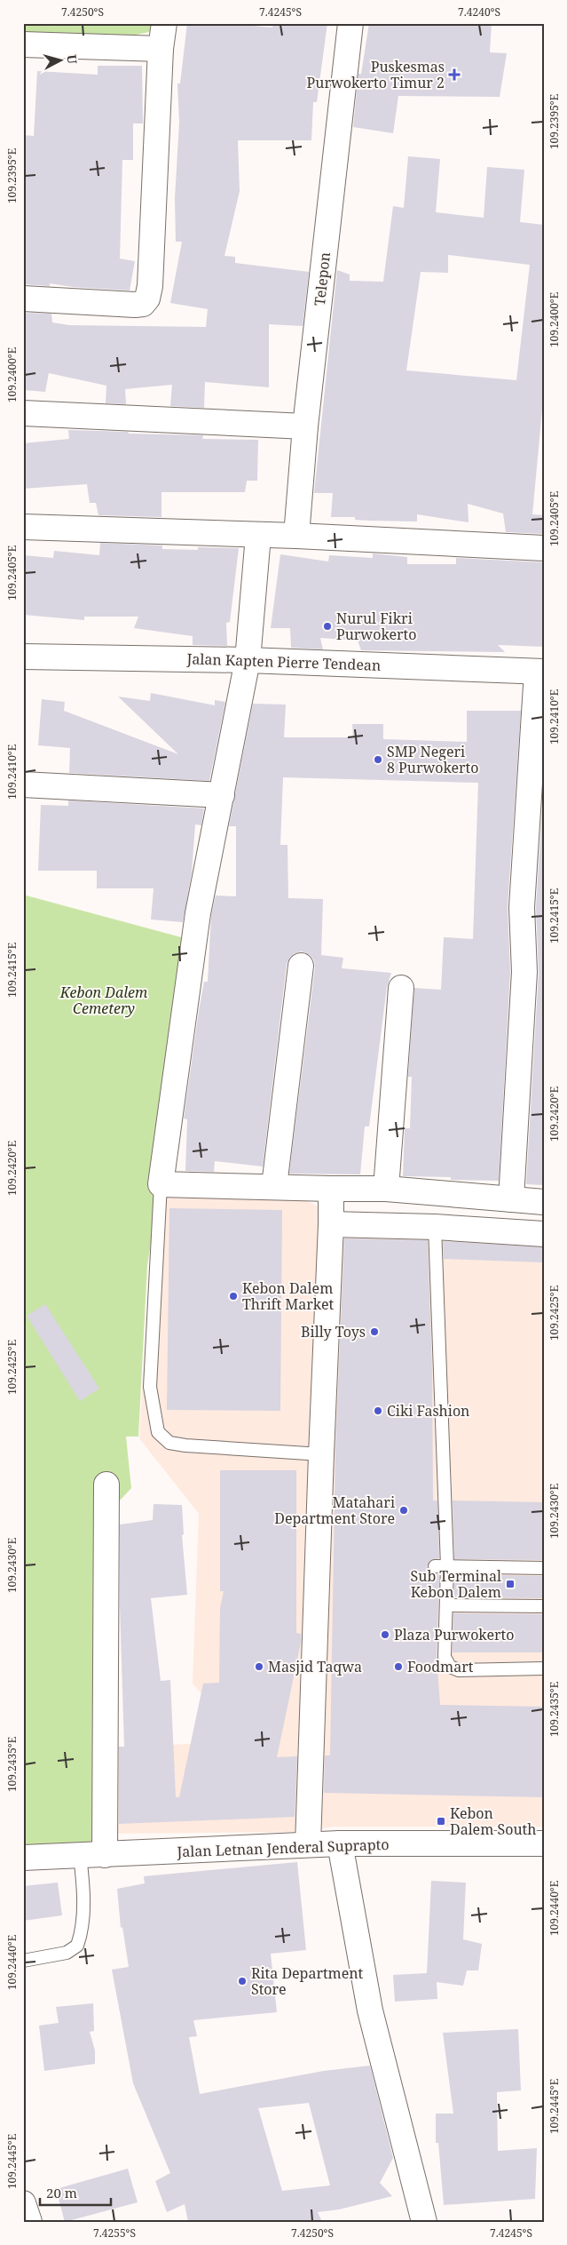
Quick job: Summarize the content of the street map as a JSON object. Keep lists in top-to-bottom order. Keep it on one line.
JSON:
{"streets":{"street":["Telepon","Jalan Kapten Pierre Tendean","Jalan Letnan Jenderal Suprapto"]},"parks":["Kebon Dalem Cemetery"],"places":{"health":["Puskesmas Purwokerto Timur 2"],"other":["Nurul Fikri Purwokerto","SMP Negeri 8 Purwokerto","Kebon Dalem Thrift Market","Billy Toys","Ciki Fashion","Matahari Department Store","Plaza Purwokerto","Masjid Taqwa","Foodmart","Rita Department Store"],"transit":["Sub Terminal Kebon Dalem","Kebon Dalem South"]},"scale_bar":"20 m","north":"right","coordinates":["7.4250°S","7.4245°S","7.4240°S","109.2395°E","109.2400°E","109.2405°E","109.2410°E","109.2415°E","109.2420°E","109.2425°E","109.2430°E","109.2435°E","109.2440°E","109.2445°E","7.4255°S"]}
